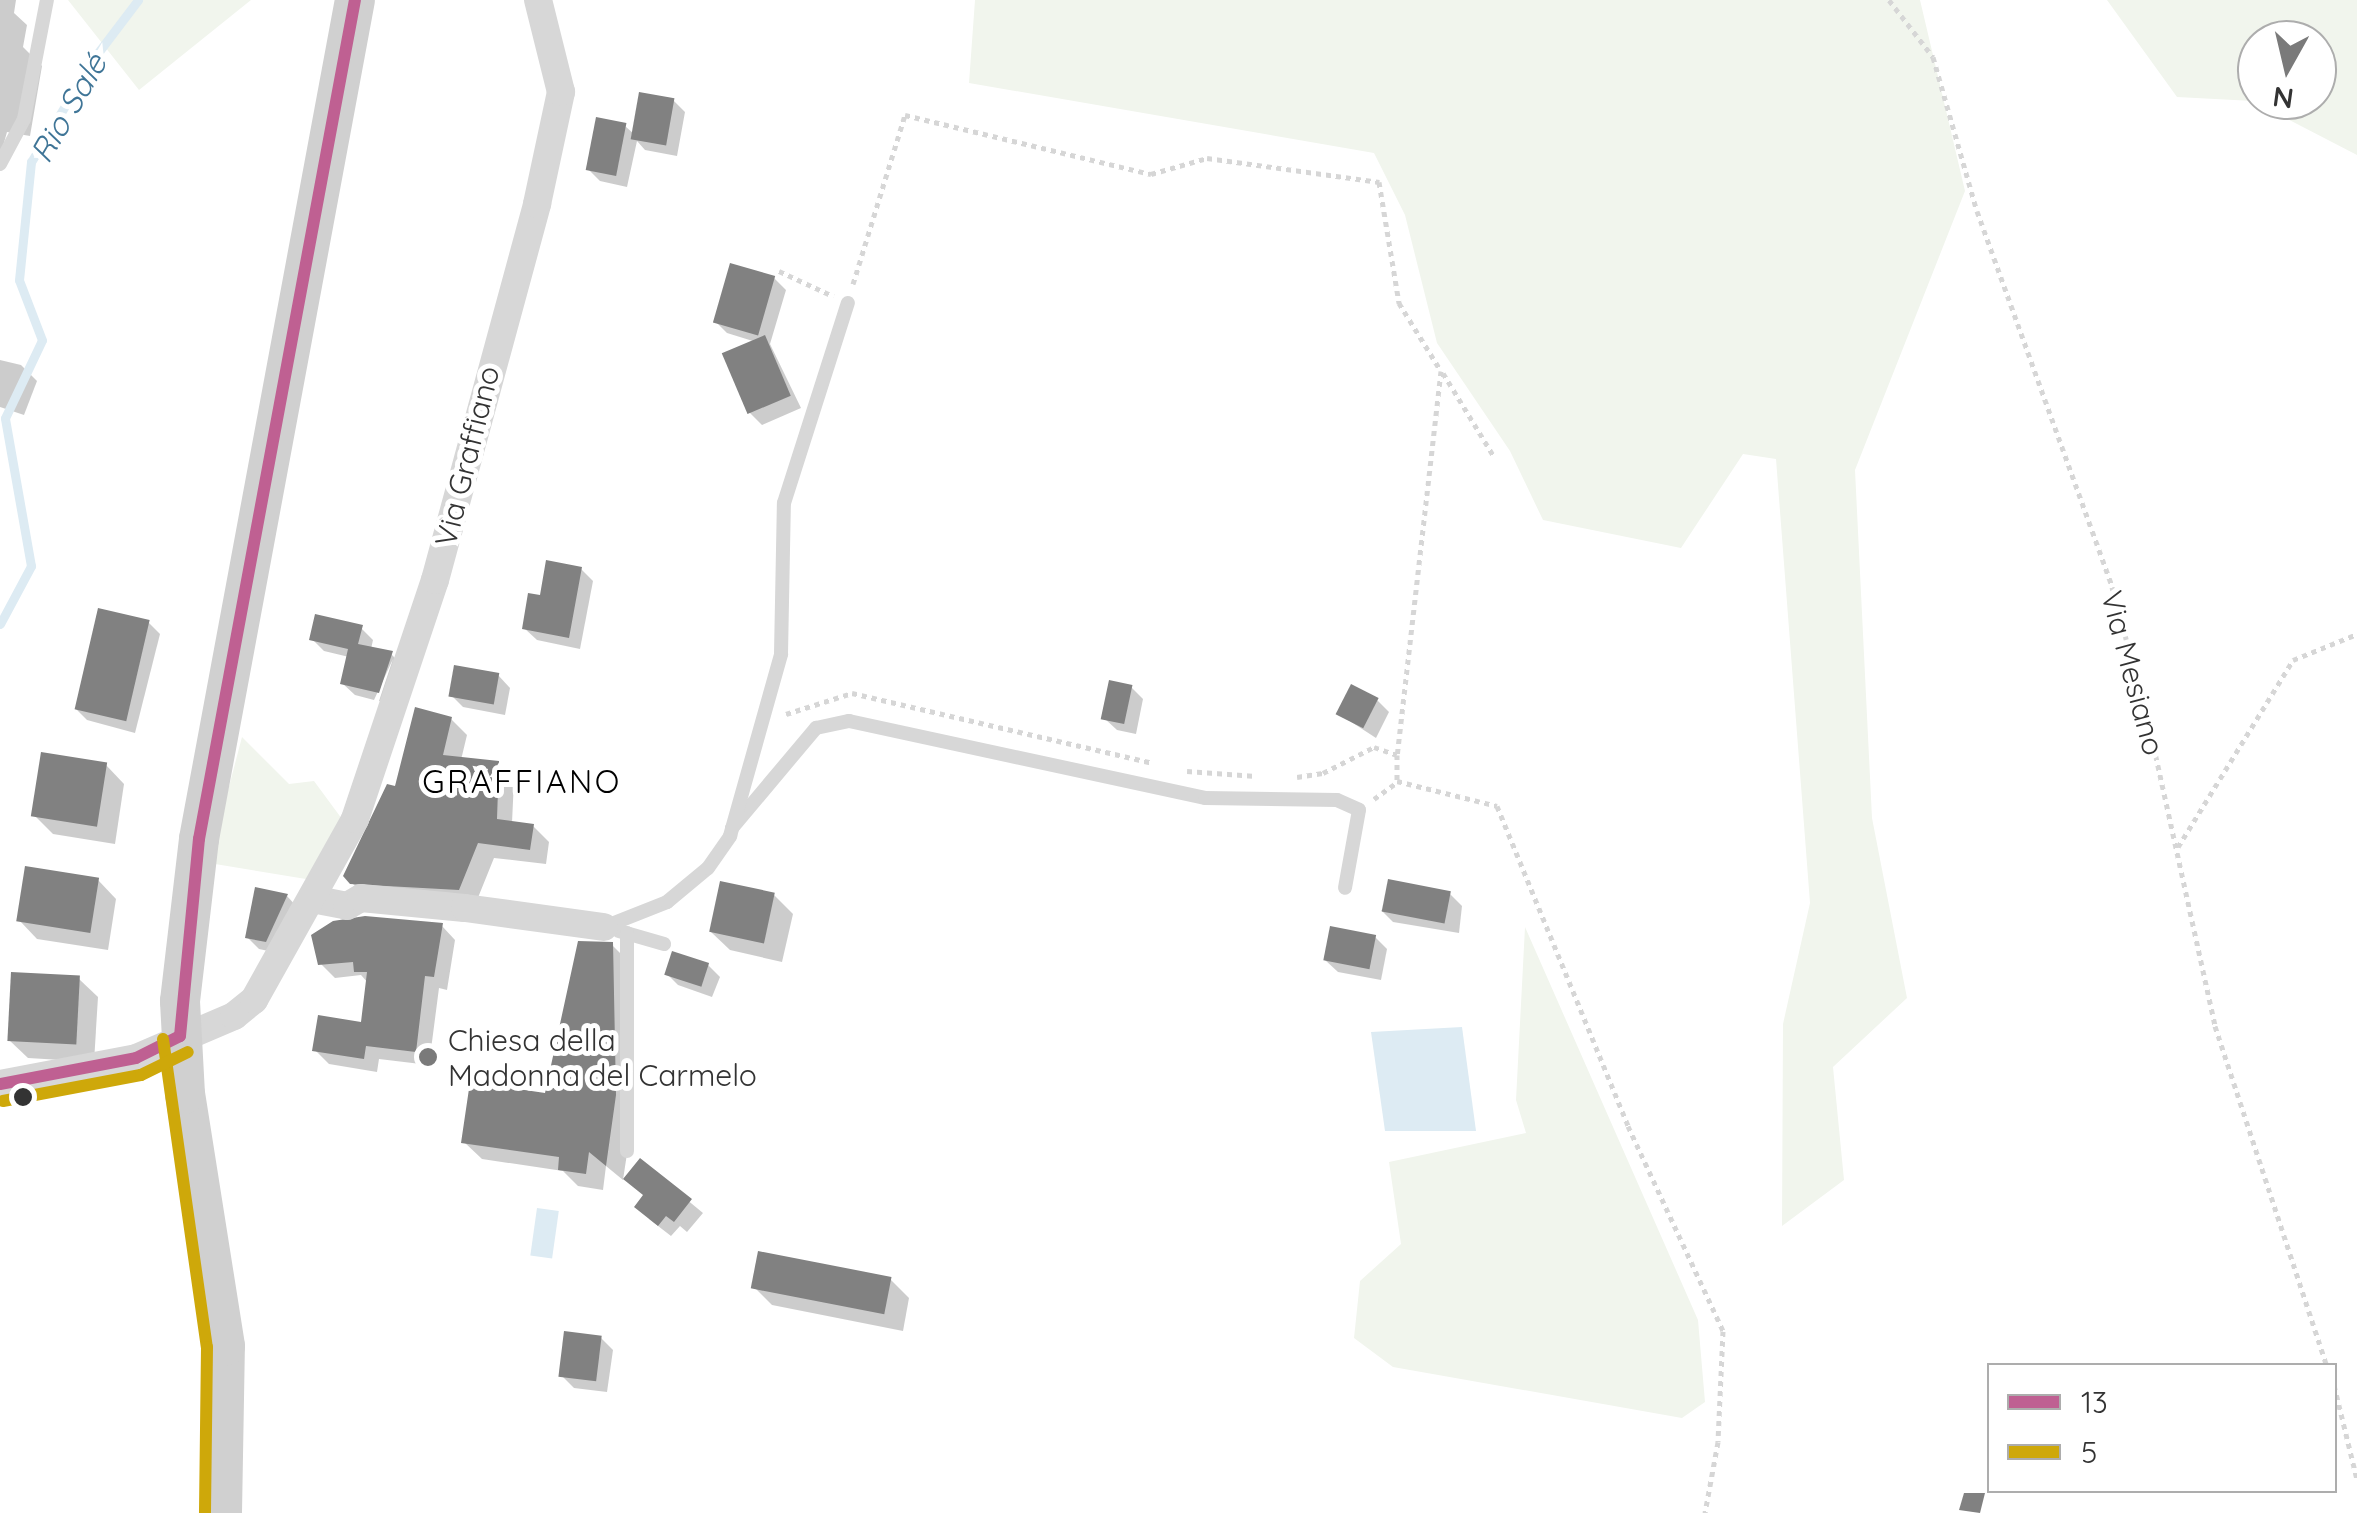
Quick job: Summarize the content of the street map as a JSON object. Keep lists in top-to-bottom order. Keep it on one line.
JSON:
{"streets":{"street":["Via Graffiano"],"path":["Via Mesiano"]},"districts":["GRAFFIANO"],"water":["Rio Salé"],"places":["Chiesa della Madonna del Carmelo"],"lines":["transit line 13","transit line 5"],"legend":["13","5"],"north":"bottom"}
